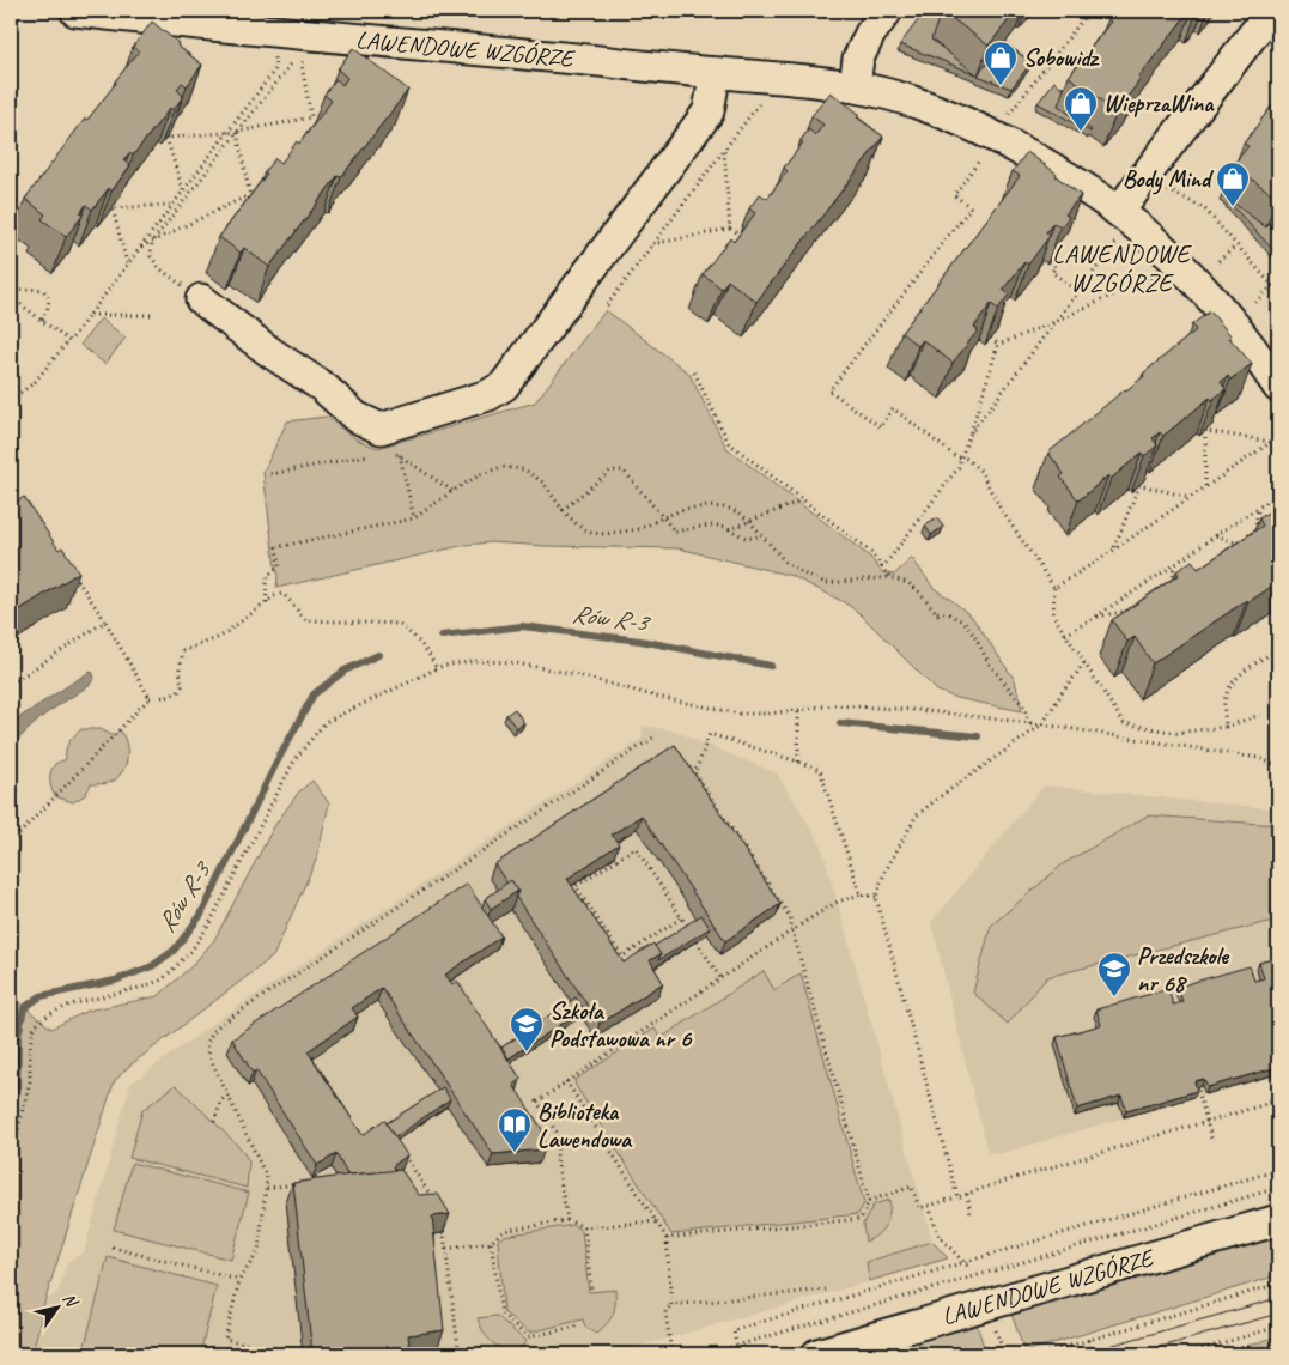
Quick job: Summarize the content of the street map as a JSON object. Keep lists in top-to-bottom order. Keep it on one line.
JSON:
{"streets":{"street":["LAWENDOWE WZGÓRZE"]},"districts":["LAWENDOWE WZGÓRZE"],"water":["Rów R-3"],"places":{"shop":["Sobowidz","WieprzaWina","Body Mind"],"school or university":["Przedszkole nr 68","Szkoła Podstawowa nr 6"],"library":["Biblioteka Lawendowa"]},"north":"top right"}
